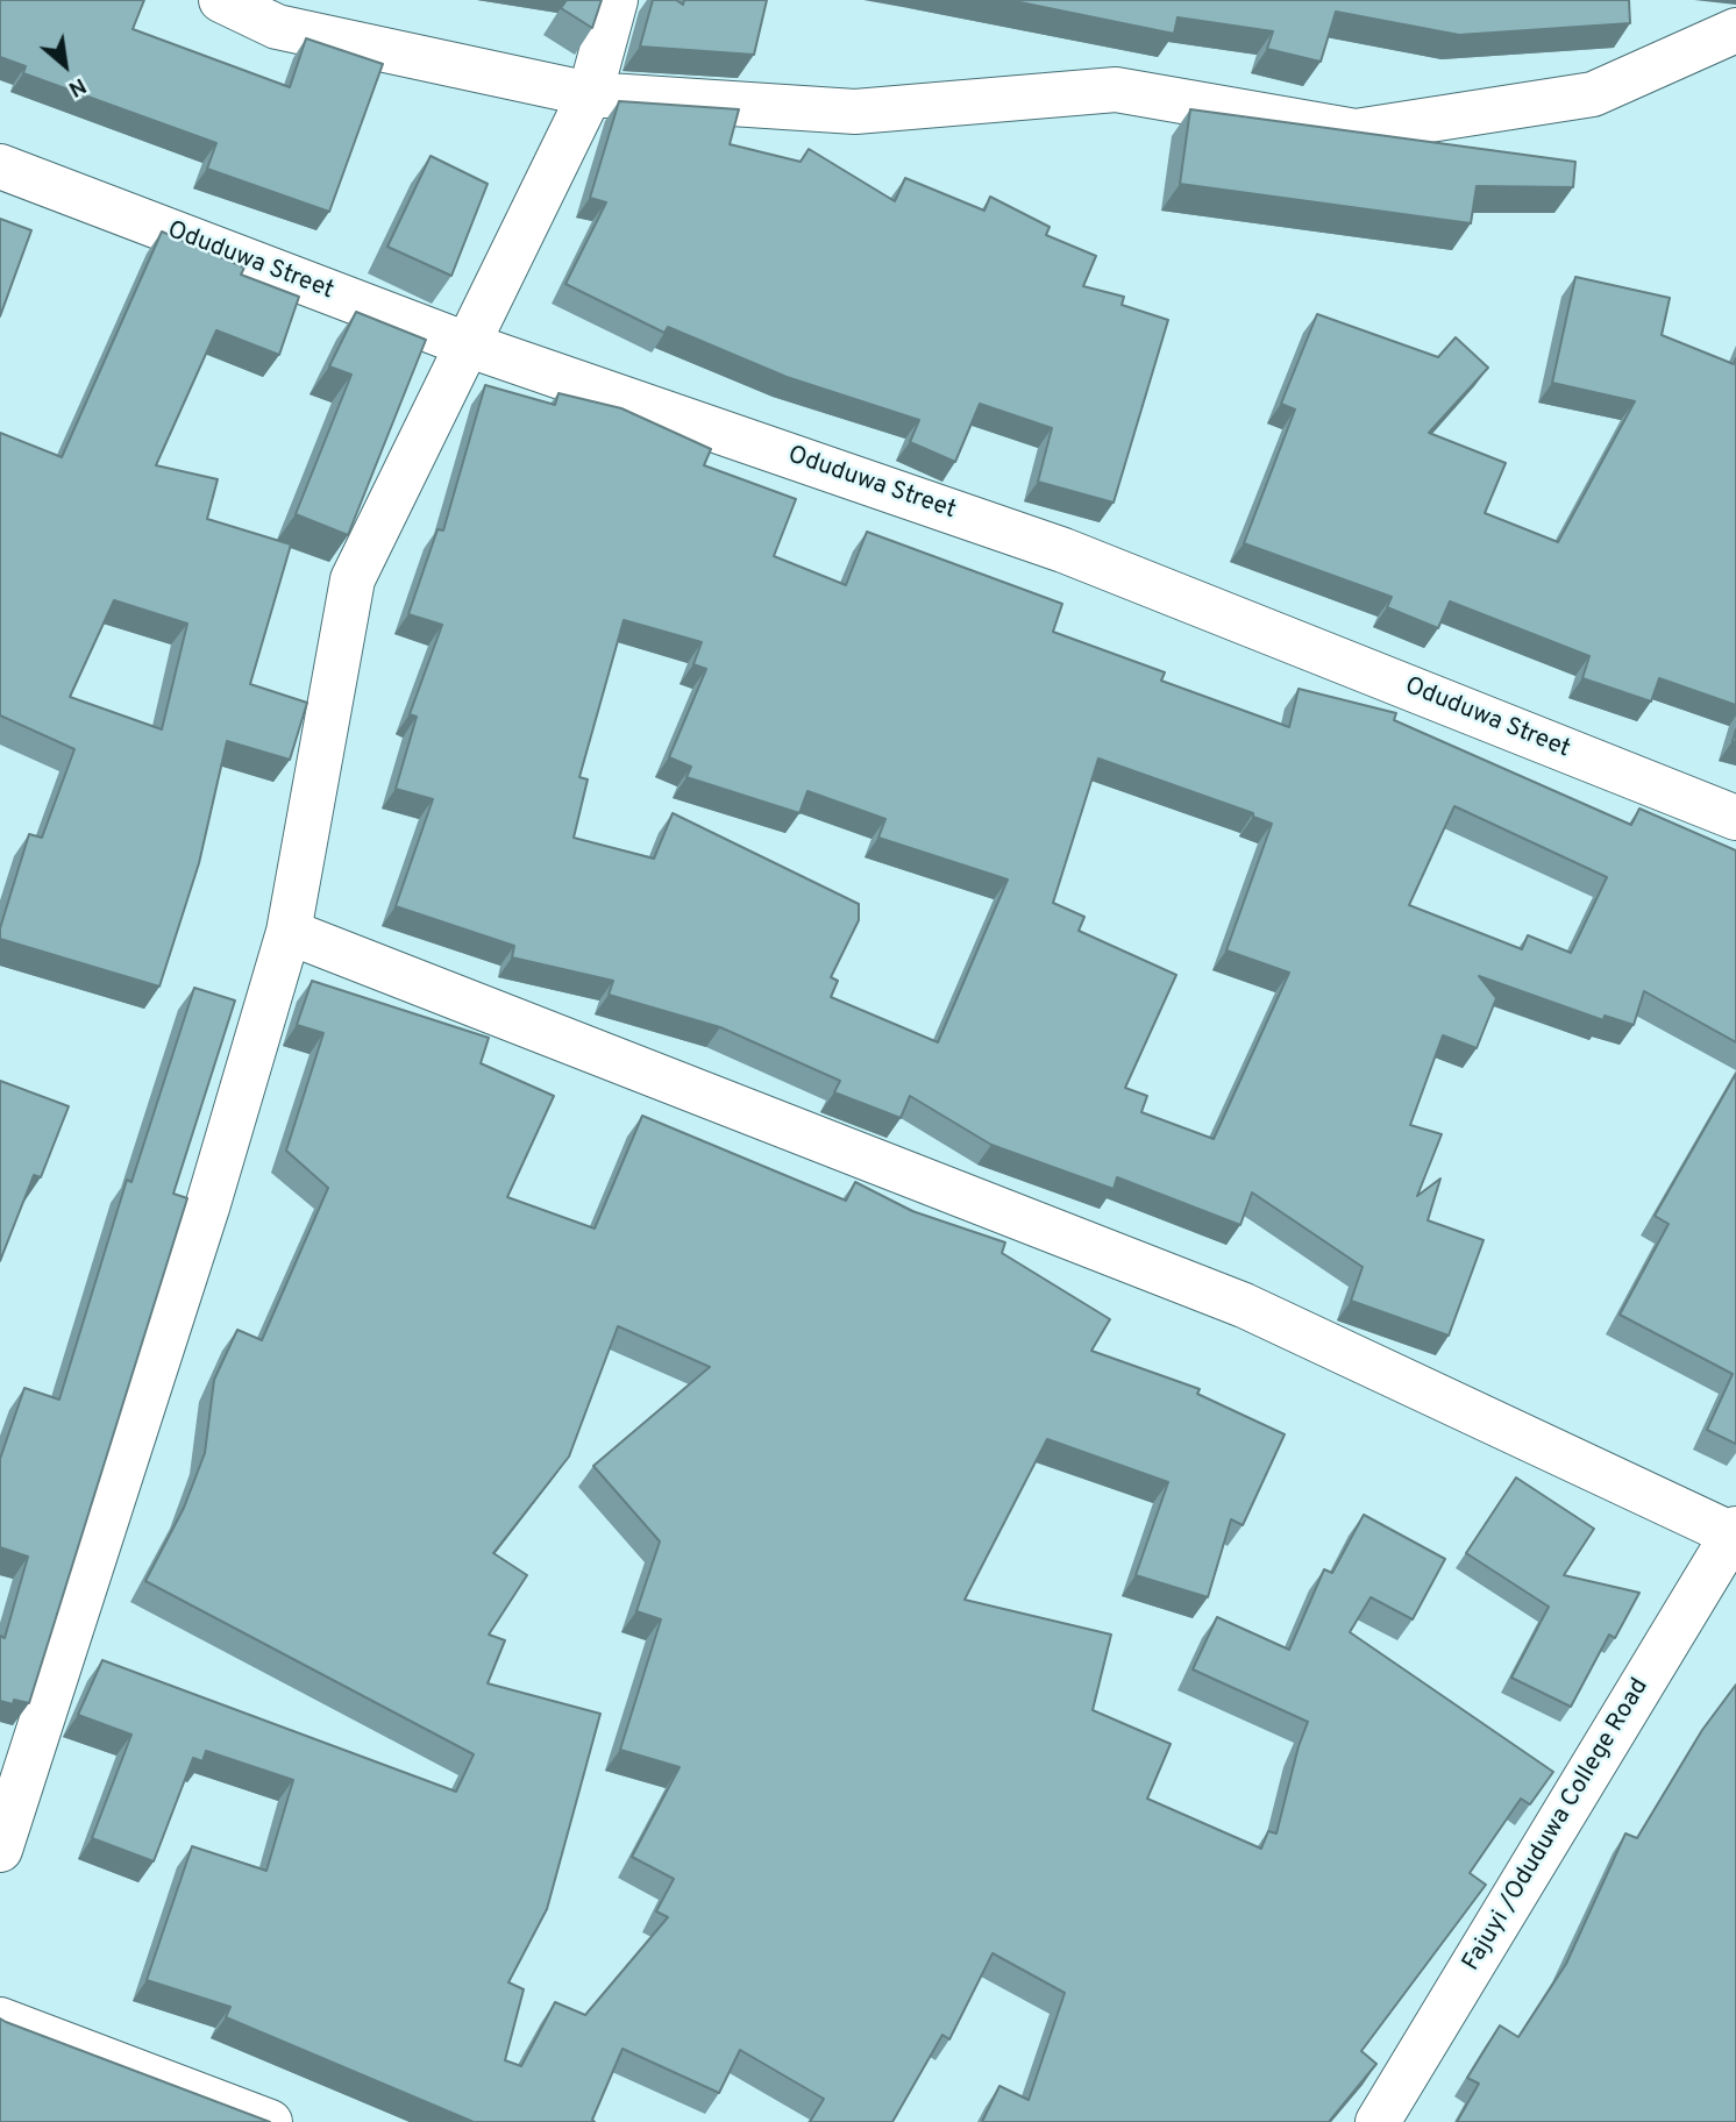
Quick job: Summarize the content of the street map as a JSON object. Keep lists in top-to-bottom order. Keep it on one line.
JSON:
{"streets":{"street":["Oduduwa Street","Fajuyi /Oduduwa College Road"]},"north":"bottom right"}
